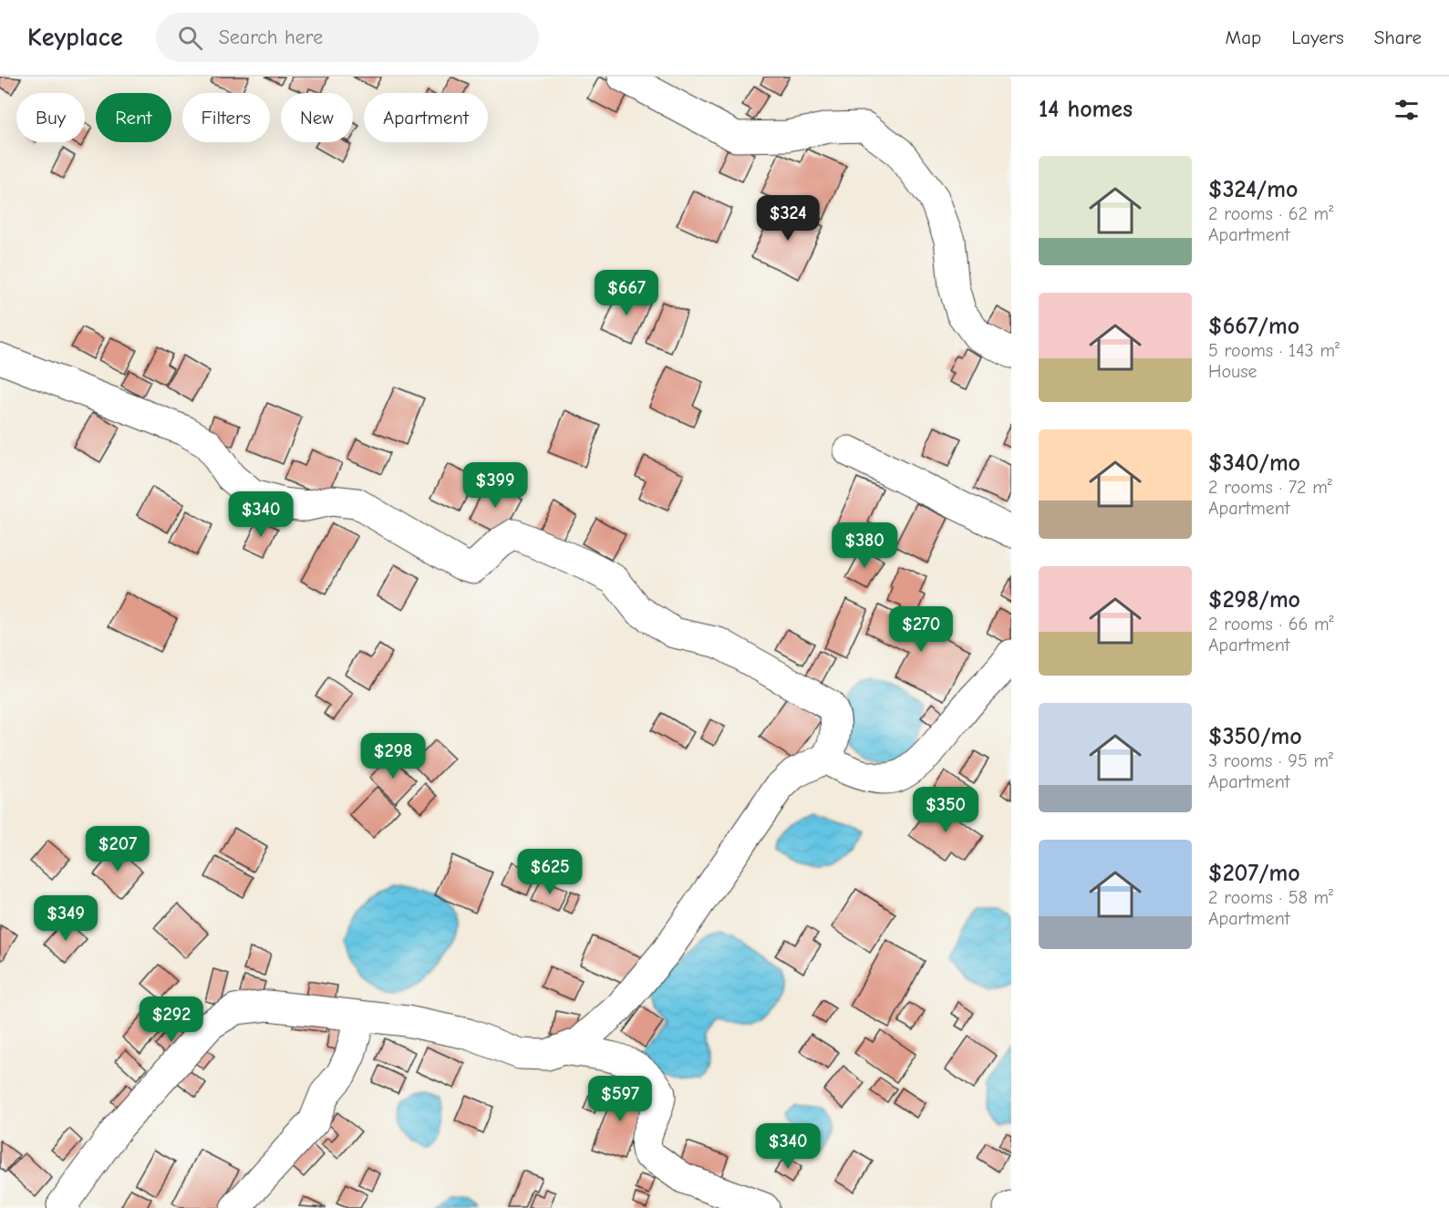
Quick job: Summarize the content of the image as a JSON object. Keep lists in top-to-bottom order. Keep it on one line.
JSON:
{"page":{"header":"Keyplace","search":"Search here","nav":["Map","Layers","Share"],"heading":"14 homes","chip":["Buy","Rent","Filters","New","Apartment"],"list":[{"name":"$324/mo","note":"2 rooms · 62 m² · Apartment"},{"name":"$667/mo","note":"5 rooms · 143 m² · House"},{"name":"$340/mo","note":"2 rooms · 72 m² · Apartment"},{"name":"$298/mo","note":"2 rooms · 66 m² · Apartment"},{"name":"$350/mo","note":"3 rooms · 95 m² · Apartment"},{"name":"$207/mo","note":"2 rooms · 58 m² · Apartment"}],"price":["$324","$667","$399","$340","$380","$270","$298","$350","$207","$625","$349","$292","$597","$340"]}}
